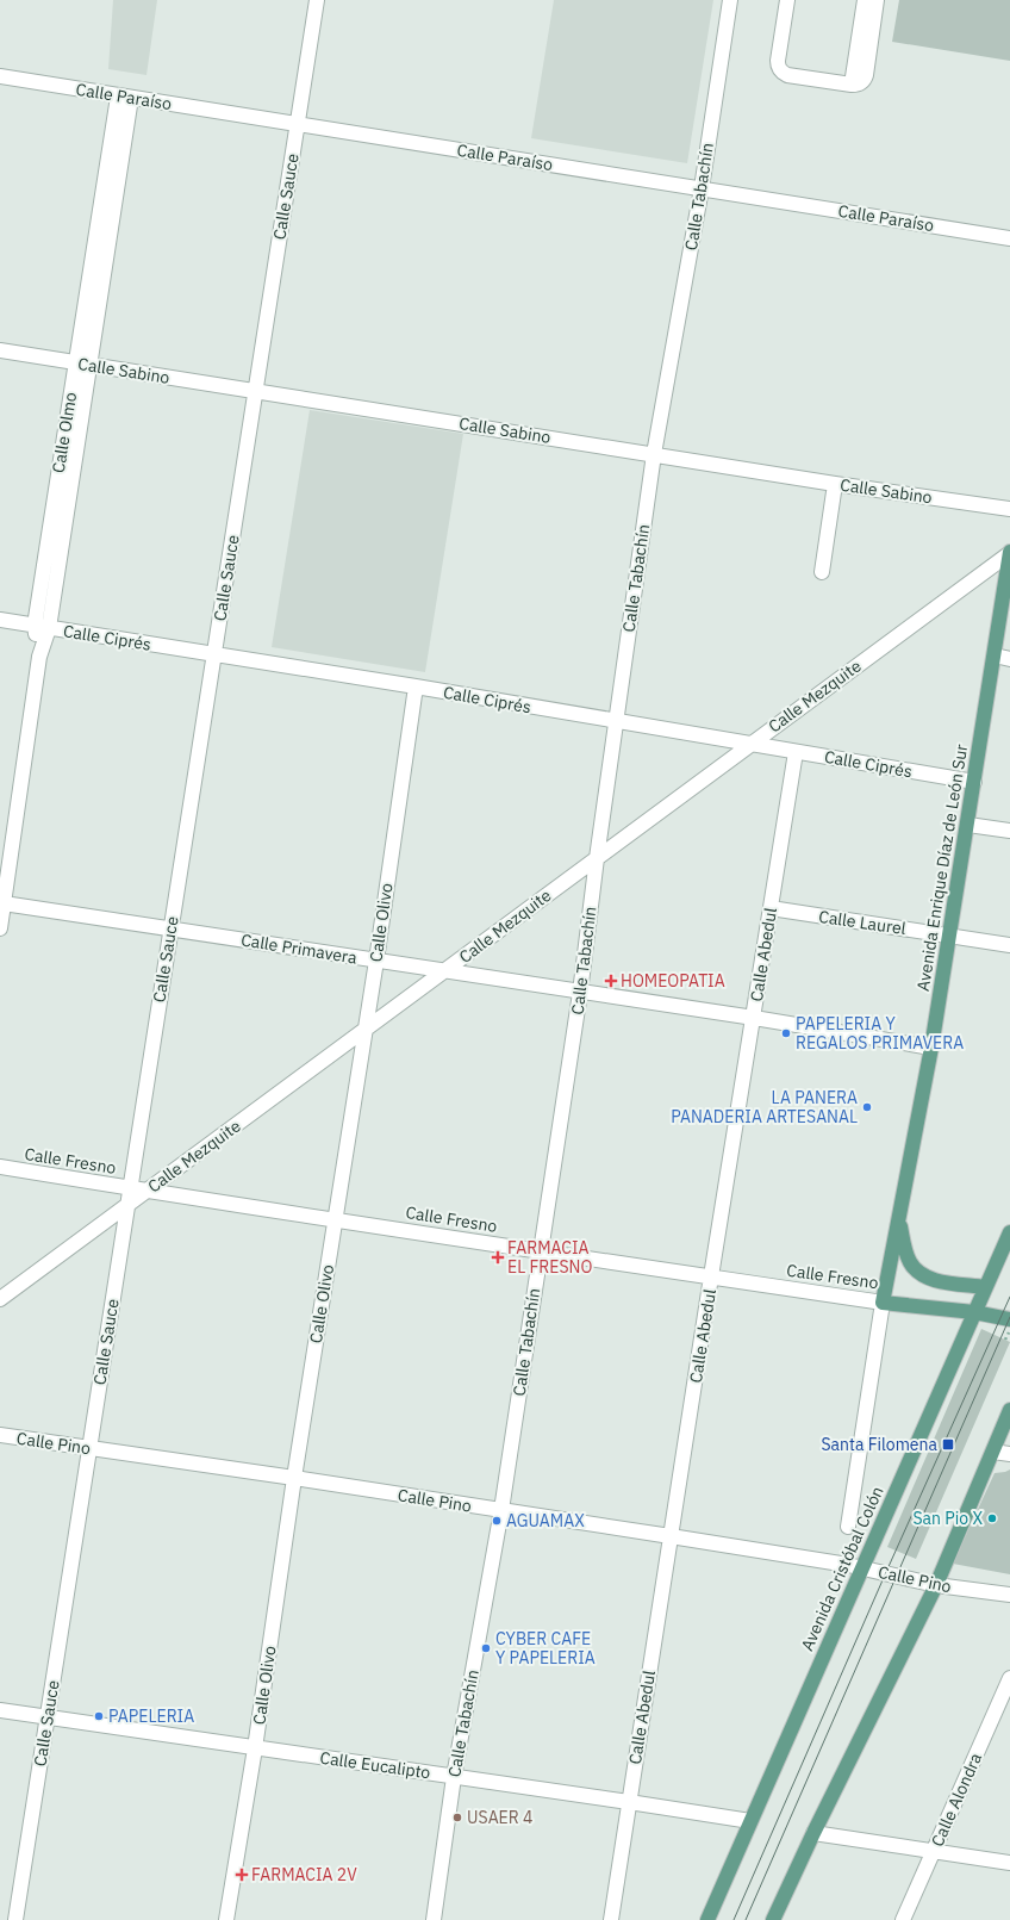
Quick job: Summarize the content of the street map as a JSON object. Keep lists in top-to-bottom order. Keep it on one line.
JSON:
{"streets":{"main road":["Avenida Enrique Díaz de León Sur","Calle Fresno","Avenida Cristóbal Colón"],"street":["Calle Paraíso","Calle Sauce","Calle Tabachín","Calle Sabino","Calle Olmo","Calle Ciprés","Calle Mezquite","Calle Olivo","Calle Laurel","Calle Primavera","Calle Abedul","Calle Pino","Calle Eucalipto","Calle Alondra"]},"crossings":[["Calle Paraíso","Calle Sauce"],["Calle Paraíso","Calle Tabachín"],["Calle Paraíso","Calle Olmo"],["Calle Sauce","Calle Sabino"],["Calle Sauce","Calle Ciprés"],["Calle Sauce","Calle Mezquite"],["Calle Sauce","Calle Primavera"],["Calle Sauce","Calle Fresno"],["Calle Sauce","Calle Pino"],["Calle Sauce","Calle Eucalipto"],["Calle Tabachín","Calle Sabino"],["Calle Tabachín","Calle Ciprés"],["Calle Tabachín","Calle Mezquite"],["Calle Tabachín","Calle Primavera"],["Calle Tabachín","Calle Fresno"],["Calle Tabachín","Calle Pino"],["Calle Tabachín","Calle Eucalipto"],["Calle Sabino","Calle Olmo"],["Calle Olmo","Calle Ciprés"],["Calle Olmo","Calle Primavera"],["Calle Ciprés","Calle Mezquite"],["Calle Ciprés","Avenida Enrique Díaz de León Sur"],["Calle Ciprés","Calle Olivo"],["Calle Ciprés","Calle Abedul"],["Calle Mezquite","Avenida Enrique Díaz de León Sur"],["Calle Mezquite","Calle Olivo"],["Calle Mezquite","Calle Primavera"],["Calle Mezquite","Calle Fresno"],["Avenida Enrique Díaz de León Sur","Calle Laurel"],["Avenida Enrique Díaz de León Sur","Calle Primavera"],["Avenida Enrique Díaz de León Sur","Calle Fresno"],["Calle Olivo","Calle Primavera"],["Calle Olivo","Calle Fresno"],["Calle Olivo","Calle Pino"],["Calle Olivo","Calle Eucalipto"],["Calle Laurel","Calle Abedul"],["Calle Primavera","Calle Abedul"],["Calle Abedul","Calle Fresno"],["Calle Abedul","Calle Pino"],["Calle Abedul","Calle Eucalipto"],["Calle Fresno","Avenida Cristóbal Colón"],["Calle Pino","Avenida Cristóbal Colón"],["Avenida Cristóbal Colón","Calle Eucalipto"]],"places":{"health":["HOMEOPATIA","FARMACIA EL FRESNO","FARMACIA 2V"],"other":["PAPELERIA Y REGALOS PRIMAVERA","LA PANERA PANADERIA ARTESANAL","San Pio X","AGUAMAX","CYBER CAFE Y PAPELERIA","PAPELERIA","USAER 4"],"transit":["Santa Filomena"]}}
